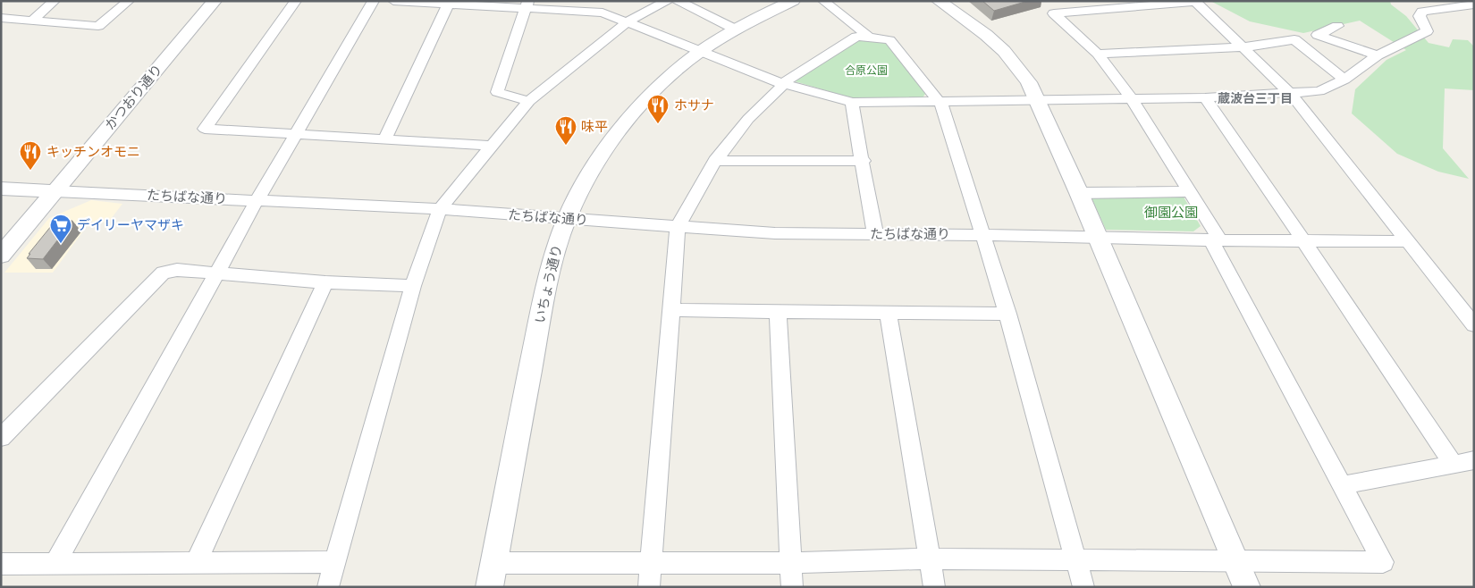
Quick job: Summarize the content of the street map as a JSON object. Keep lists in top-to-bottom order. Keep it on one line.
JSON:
{"streets":{"street":["かつおり通り","たちばな通り","いちょう通り"]},"crossings":[["かつおり通り","たちばな通り"],["たちばな通り","いちょう通り"]],"districts":["蔵波台三丁目"],"parks":["合原公園","御園公園"],"places":{"restaurant":["ホサナ","味平","キッチンオモニ"],"supermarket":["デイリーヤマザキ"]}}
